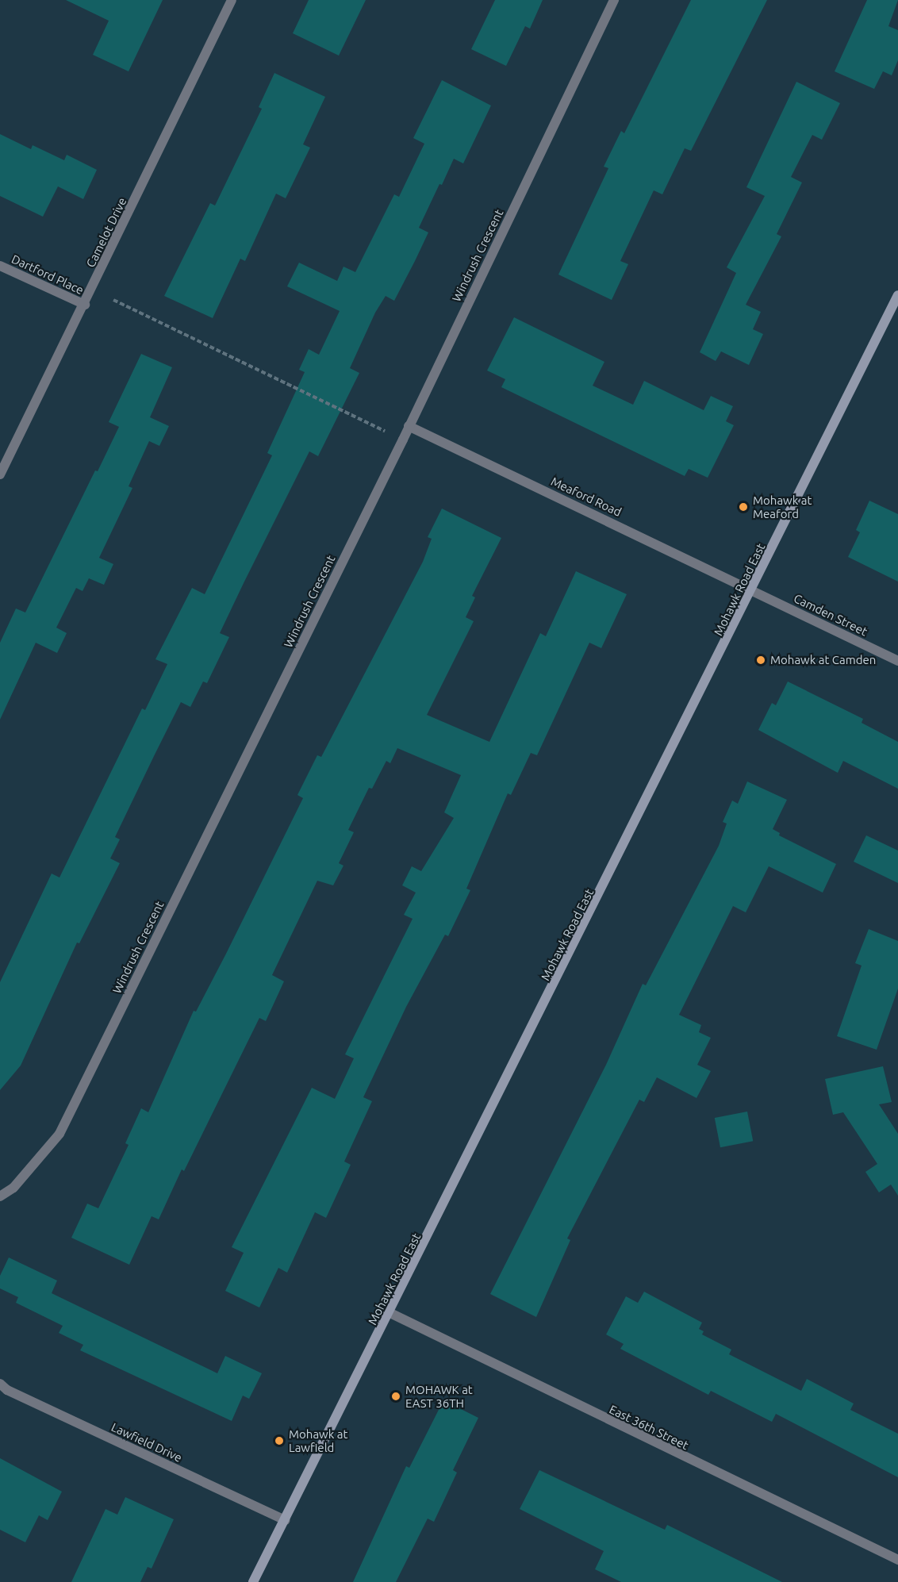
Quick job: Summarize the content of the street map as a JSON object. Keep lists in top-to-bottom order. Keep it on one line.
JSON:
{"streets":{"main road":["Mohawk Road East"],"street":["Camelot Drive","Windrush Crescent","Dartford Place","Meaford Road","Camden Street","East 36th Street","Lawfield Drive"]},"crossings":[["Camelot Drive","Dartford Place"],["Windrush Crescent","Meaford Road"],["Meaford Road","Mohawk Road East"],["Meaford Road","Camden Street"],["Mohawk Road East","Camden Street"],["Mohawk Road East","East 36th Street"],["Mohawk Road East","Lawfield Drive"]],"places":["Mohawk at Meaford","Mohawk at Camden","MOHAWK at EAST 36TH","Mohawk at Lawfield"]}
